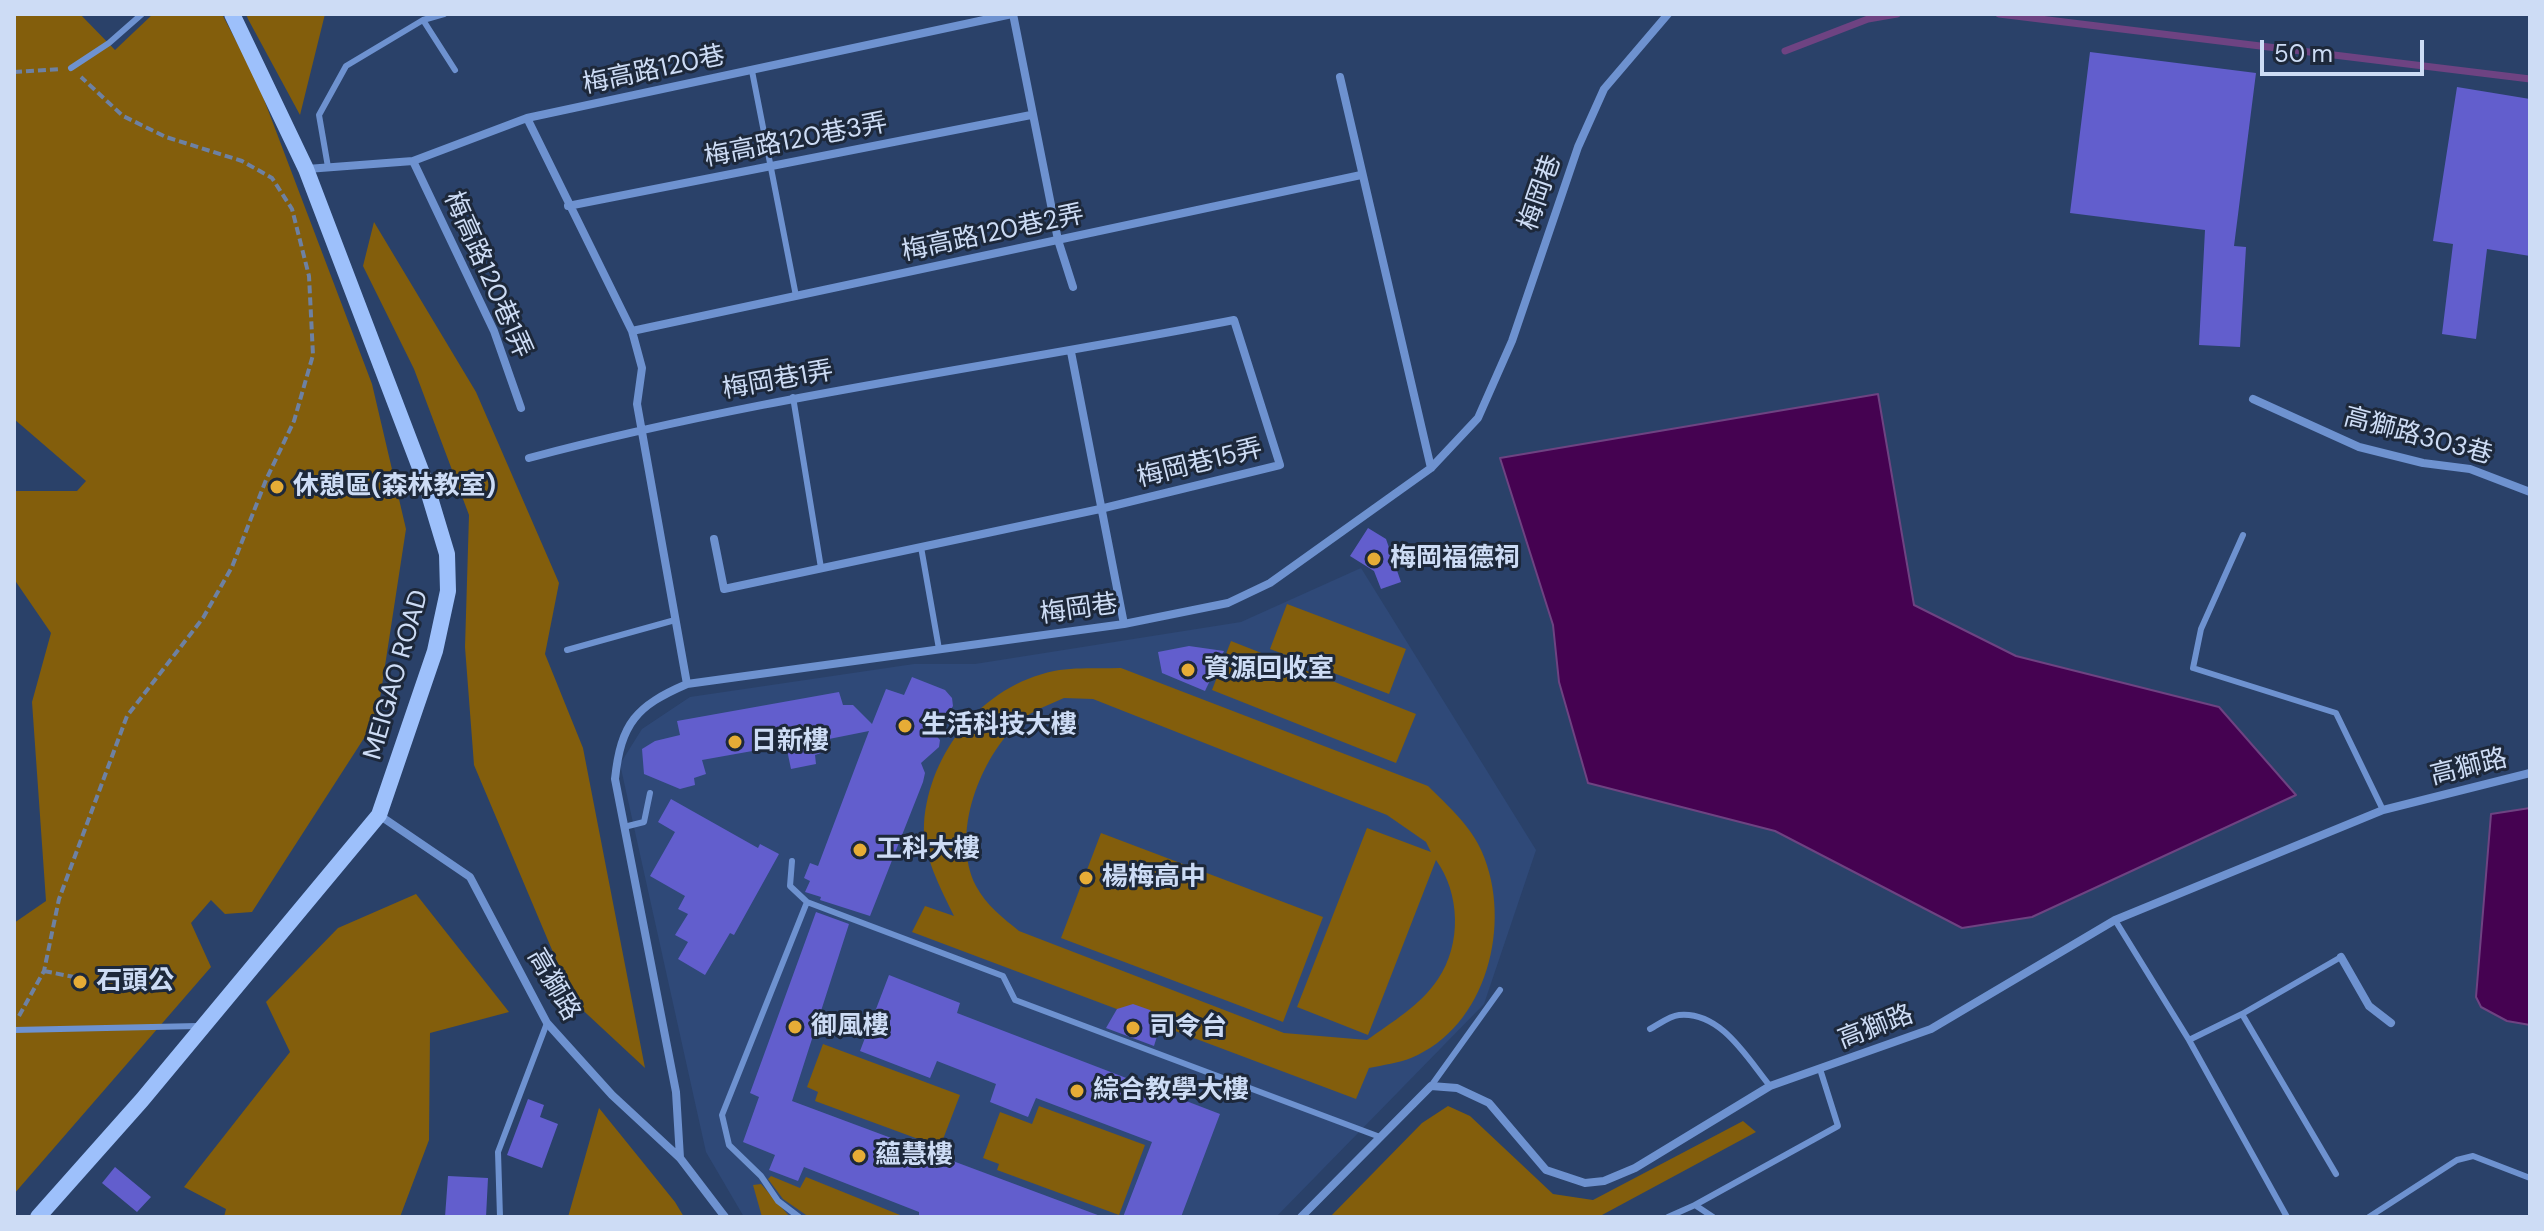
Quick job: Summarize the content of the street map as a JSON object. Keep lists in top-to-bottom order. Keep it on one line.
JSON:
{"streets":{"street":["梅高路120巷","梅高路120巷3弄","梅岡巷","梅高路120巷2弄","梅高路120巷1弄","梅岡巷1弄","高獅路303巷","梅岡巷15弄","MEIGAO ROAD","高獅路"]},"crossings":[["梅高路120巷","梅高路120巷1弄"],["梅高路120巷","MEIGAO ROAD"],["梅岡巷","高獅路"],["梅岡巷1弄","梅岡巷15弄"],["MEIGAO ROAD","高獅路"]],"places":["休憩區(森林教室)","梅岡福德祠","資源回收室","生活科技大樓","日新樓","工科大樓","楊梅高中","石頭公","御風樓","司令台","綜合教學大樓","蘊慧樓"],"scale_bar":"50 m"}
